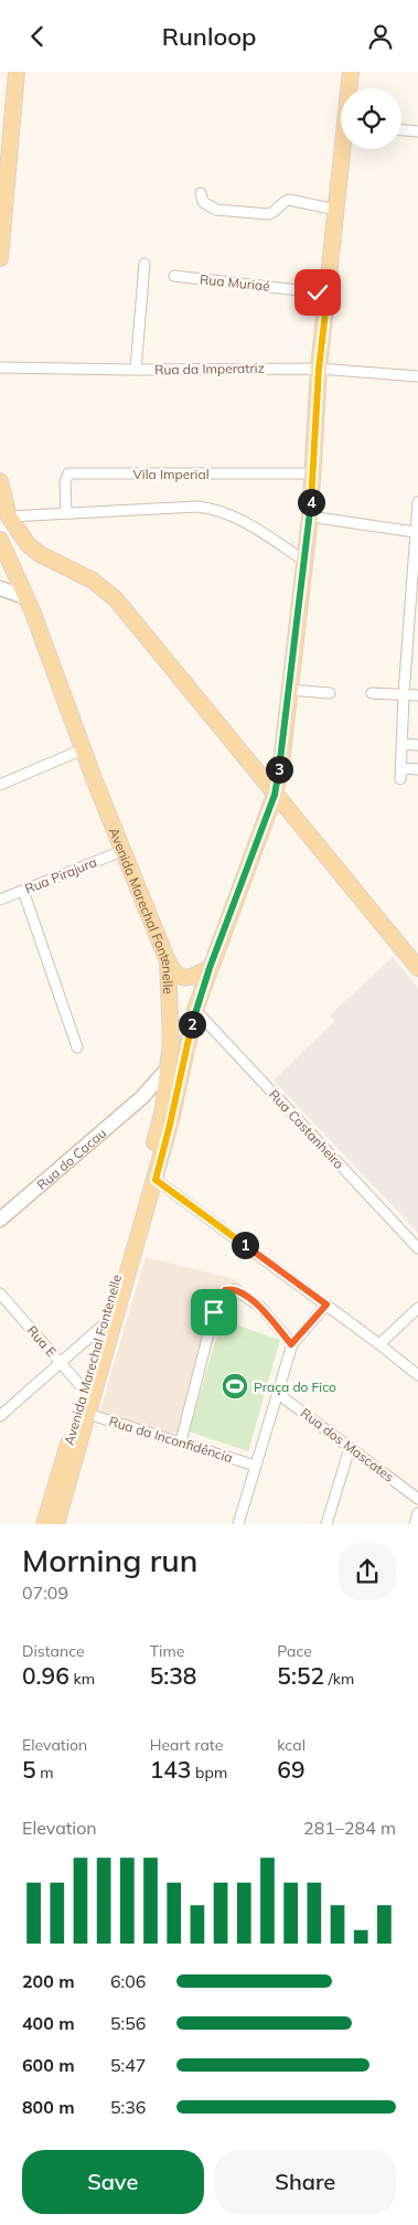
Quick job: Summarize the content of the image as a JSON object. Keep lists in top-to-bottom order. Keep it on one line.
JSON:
{"streets":{"main road":["Avenida Marechal Fontenelle"],"street":["Rua Muriaé","Rua da Imperatriz","Vila Imperial","Rua Pirajura","Rua Castanheiro","Rua do Cacau","Rua E","Rua da Inconfidência","Rua dos Mascates"]},"crossings":[["Rua Muriaé","Avenida Marechal Fontenelle"],["Rua da Imperatriz","Avenida Marechal Fontenelle"],["Vila Imperial","Avenida Marechal Fontenelle"],["Rua Pirajura","Avenida Marechal Fontenelle"],["Avenida Marechal Fontenelle","Rua Castanheiro"],["Avenida Marechal Fontenelle","Rua do Cacau"],["Avenida Marechal Fontenelle","Rua E"],["Avenida Marechal Fontenelle","Rua da Inconfidência"]],"places":{"sports":["Praça do Fico"]},"page":{"header":"Runloop","pins":["4","3","2","1"],"heading":["Morning run","07:09"],"stats":[["Distance","0.96 km"],["Time","5:38"],["Pace","5:52 /km"],["Elevation","5 m"],["Heart rate","143 bpm"],["kcal","69"]],"chart":["Elevation","281–284 m"],"list":[{"name":"200 m","note":"6:06"},{"name":"400 m","note":"5:56"},{"name":"600 m","note":"5:47"},{"name":"800 m","note":"5:36"}],"buttons":["Save","Share"]}}
